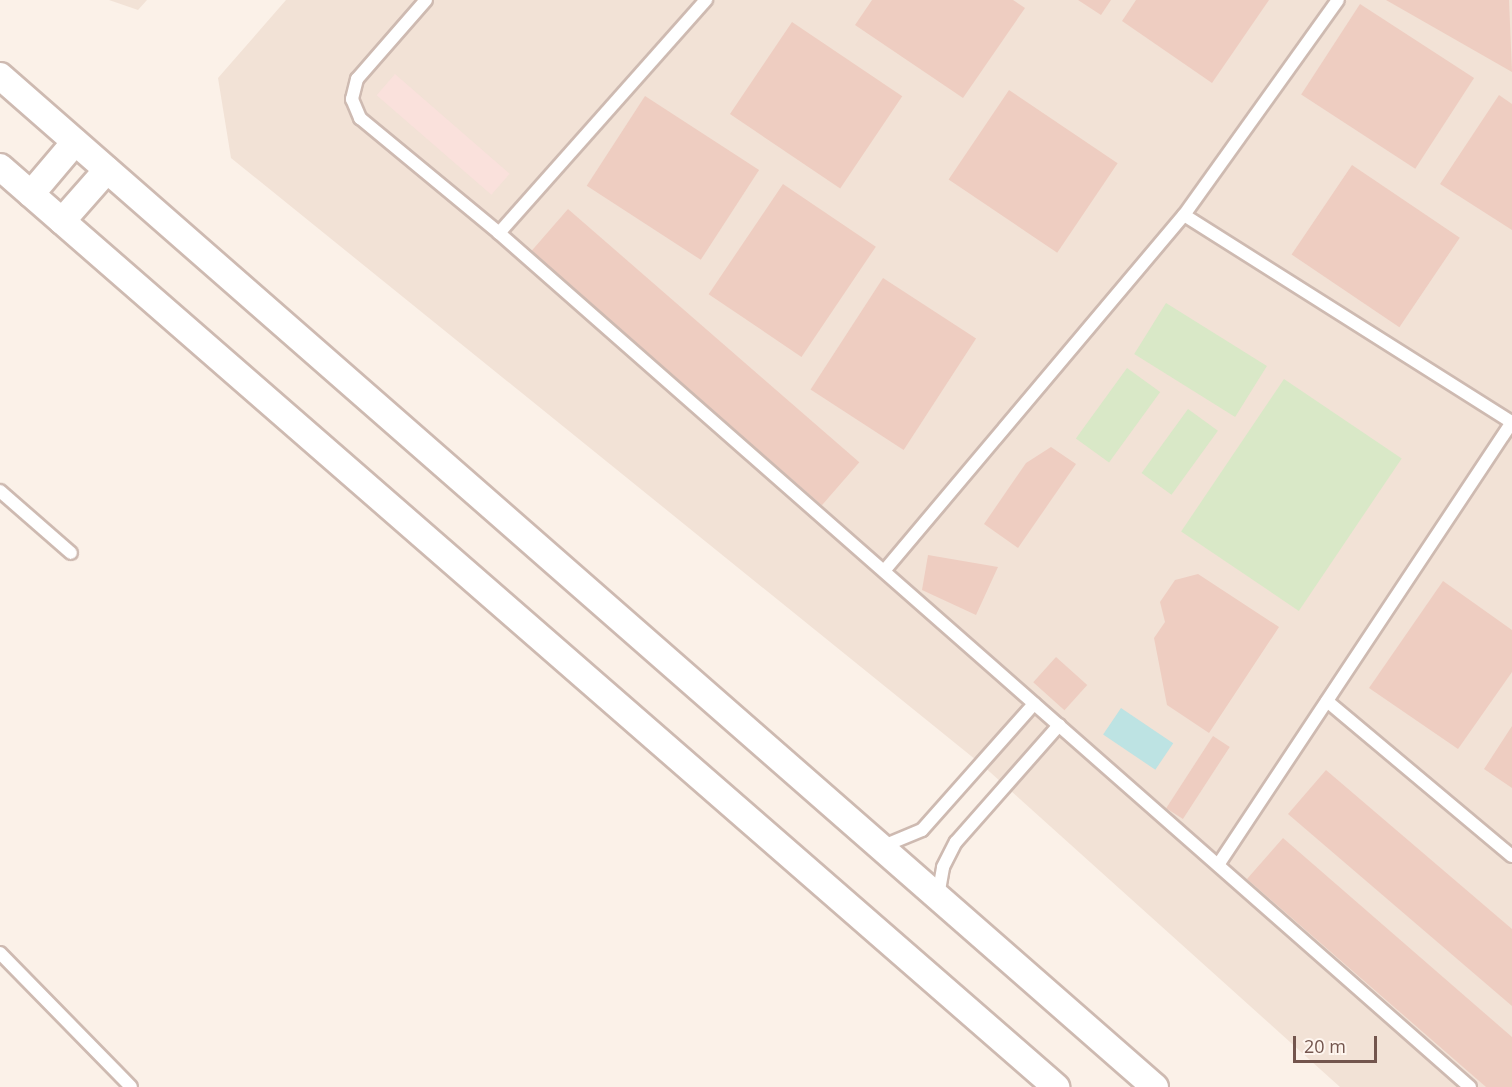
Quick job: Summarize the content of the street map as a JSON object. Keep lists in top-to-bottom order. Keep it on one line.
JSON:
{"scale_bar":"20 m"}
